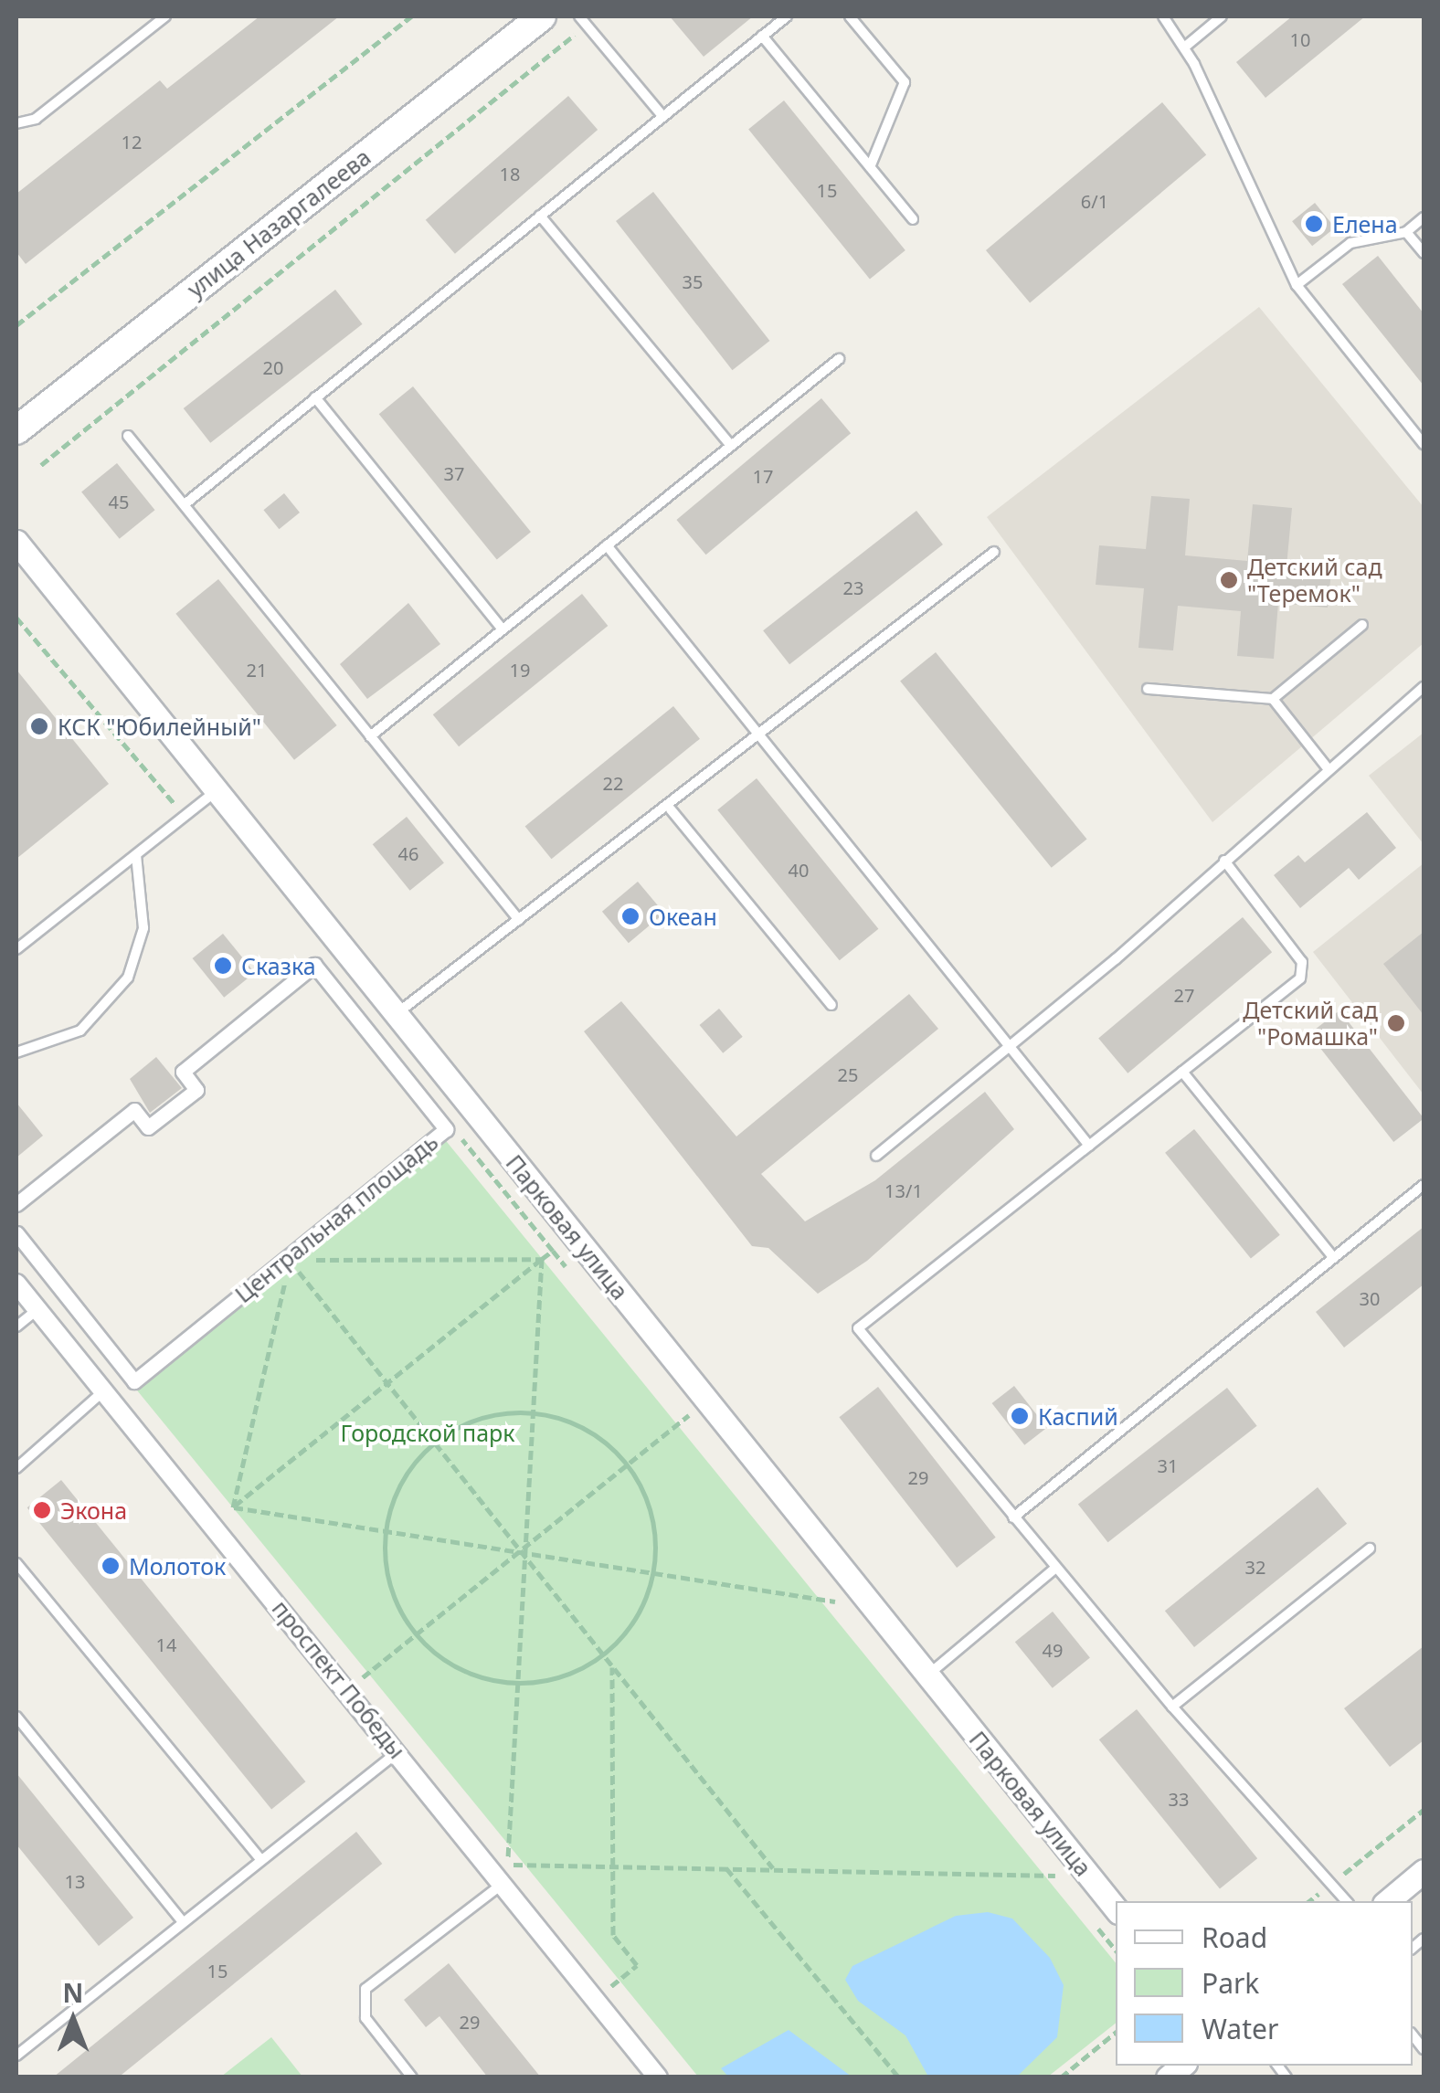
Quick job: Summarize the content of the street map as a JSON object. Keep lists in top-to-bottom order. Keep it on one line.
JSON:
{"streets":{"main road":["улица Назаргалеева"],"street":["Центральная площадь","Парковая улица","проспект Победы"]},"parks":["Городской парк"],"places":["Елена","Детский сад \"Теремок\"","КСК \"Юбилейный\"","Океан","Сказка","Детский сад \"Ромашка\"","Каспий","Экона","Молоток"],"house_numbers":["10","12","18","15","6/1","35","20","37","17","45","23","21","19","22","46","40","27","25","13/1","30","31","29","32","14","49","33","13","15","29"],"legend":["Road","Park","Water"],"north":"top"}
